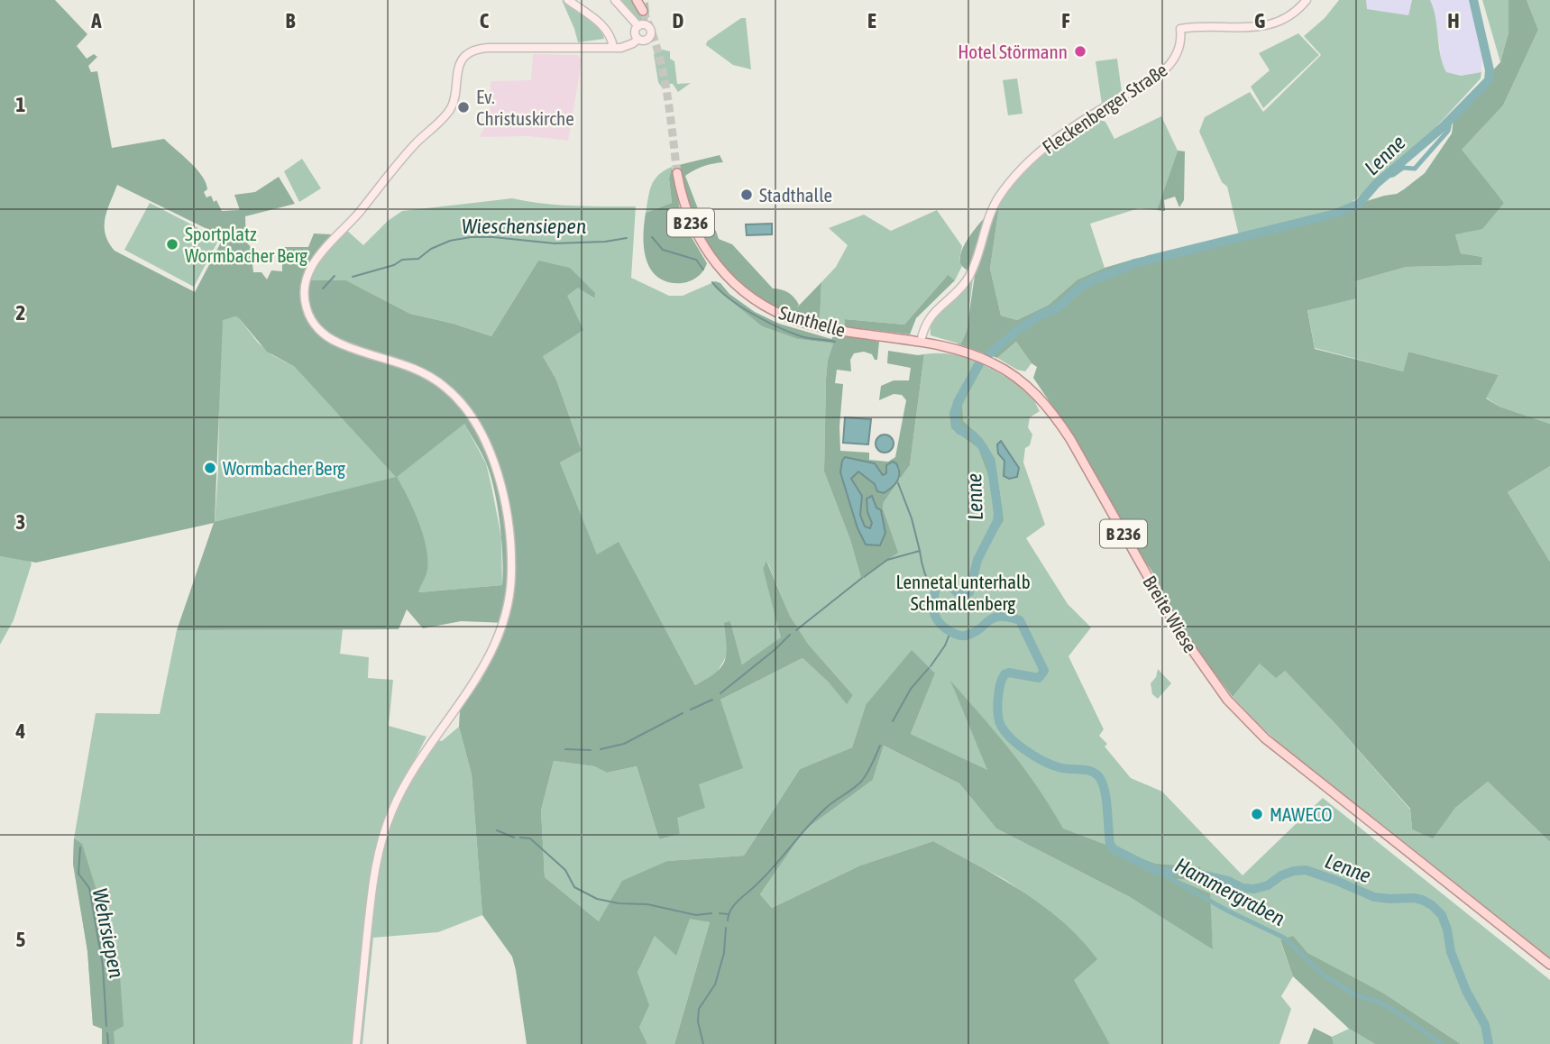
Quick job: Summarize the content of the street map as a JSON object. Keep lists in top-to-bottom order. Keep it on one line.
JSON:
{"streets":{"main road":["Fleckenberger Straße","B 236","Sunthelle","Breite Wiese"]},"crossings":[["Fleckenberger Straße","Sunthelle"],["Fleckenberger Straße","Breite Wiese"],["Sunthelle","Breite Wiese"]],"water":["Lenne","Wieschensiepen","Hammergraben","Wehrsiepen"],"parks":["Lennetal unterhalb Schmallenberg"],"places":["Hotel Störmann","Ev. Christuskirche","Stadthalle","Sportplatz Wormbacher Berg","Wormbacher Berg","MAWECO"],"grid":{"columns":["A","B","C","D","E","F","G","H"],"rows":["1","2","3","4","5"]}}
